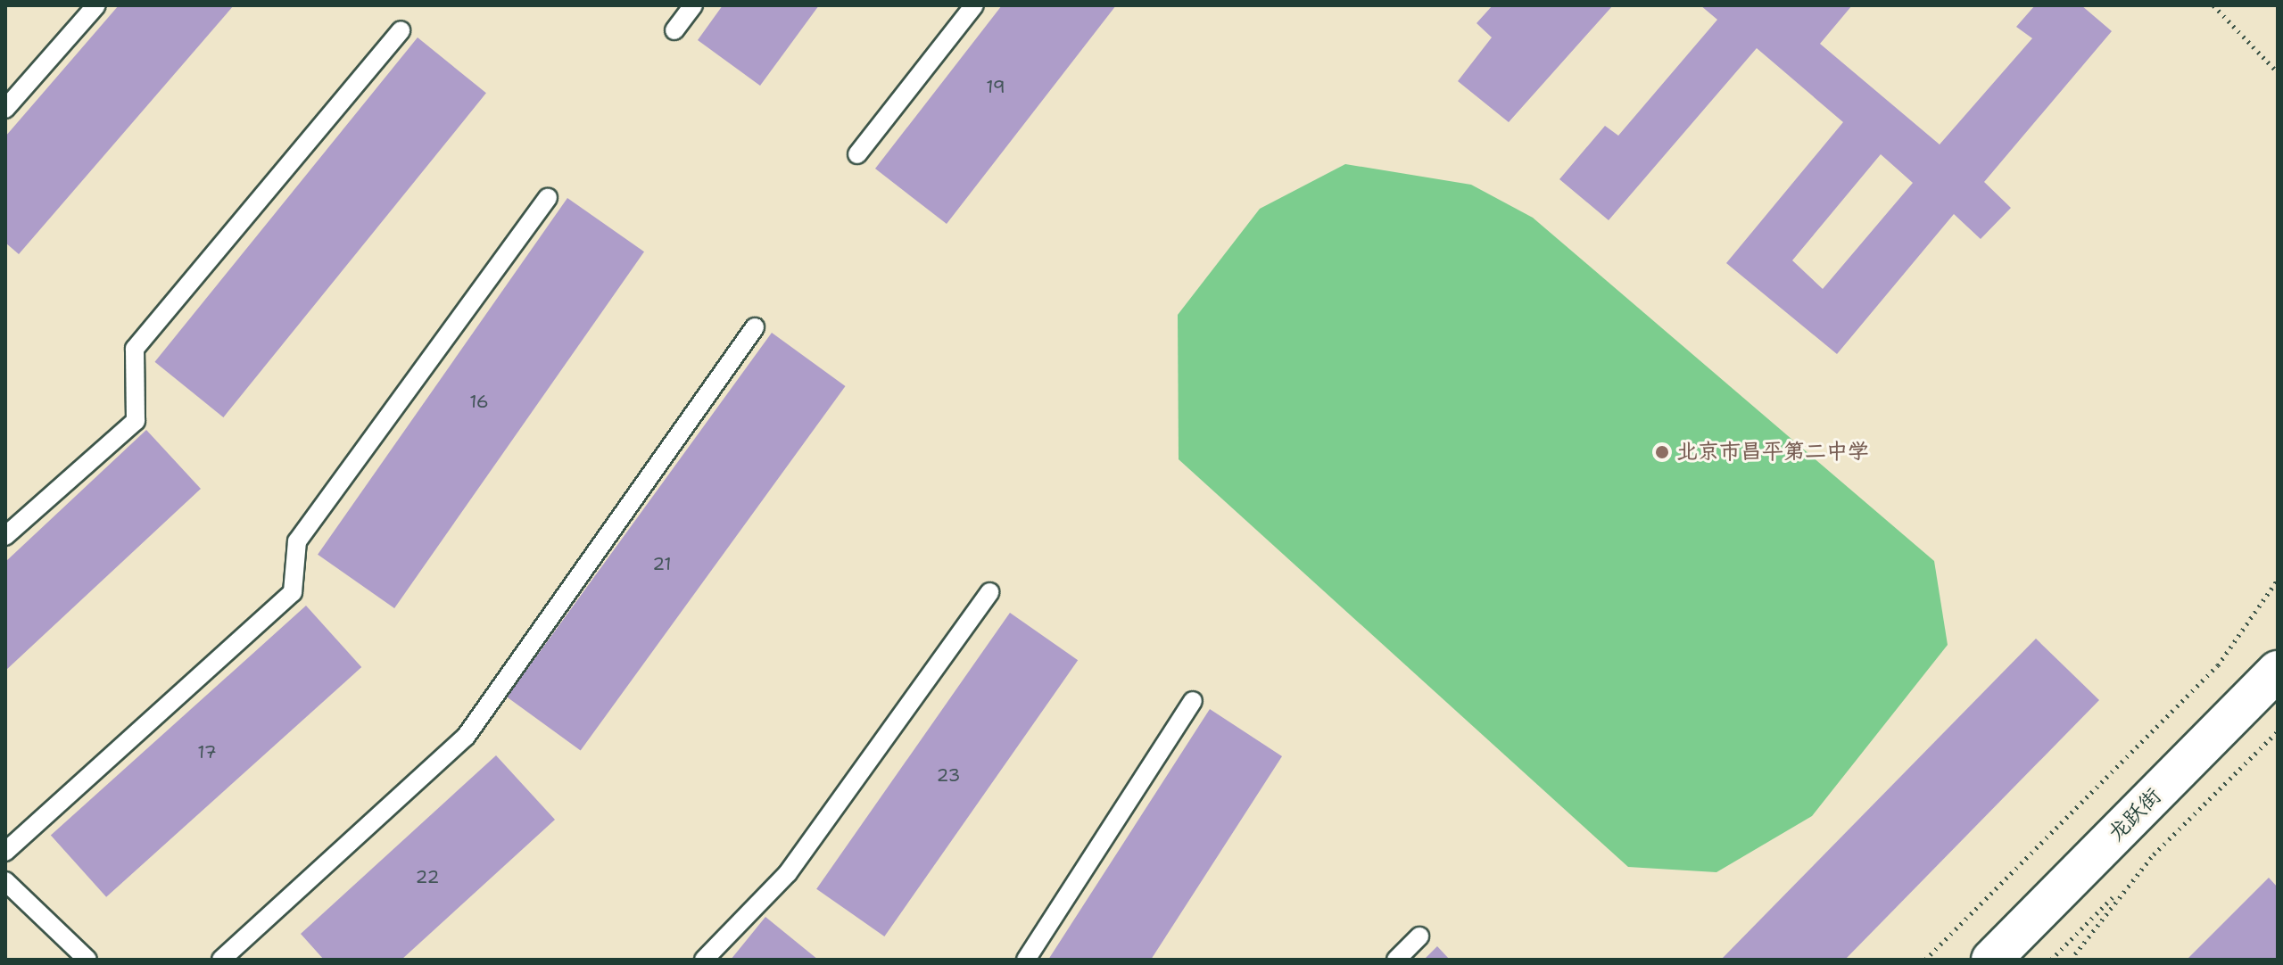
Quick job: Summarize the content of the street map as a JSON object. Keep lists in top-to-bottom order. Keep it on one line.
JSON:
{"streets":{"street":["龙跃街"]},"places":["北京市昌平第二中学"],"house_numbers":["19","16","21","17","23","22"]}
